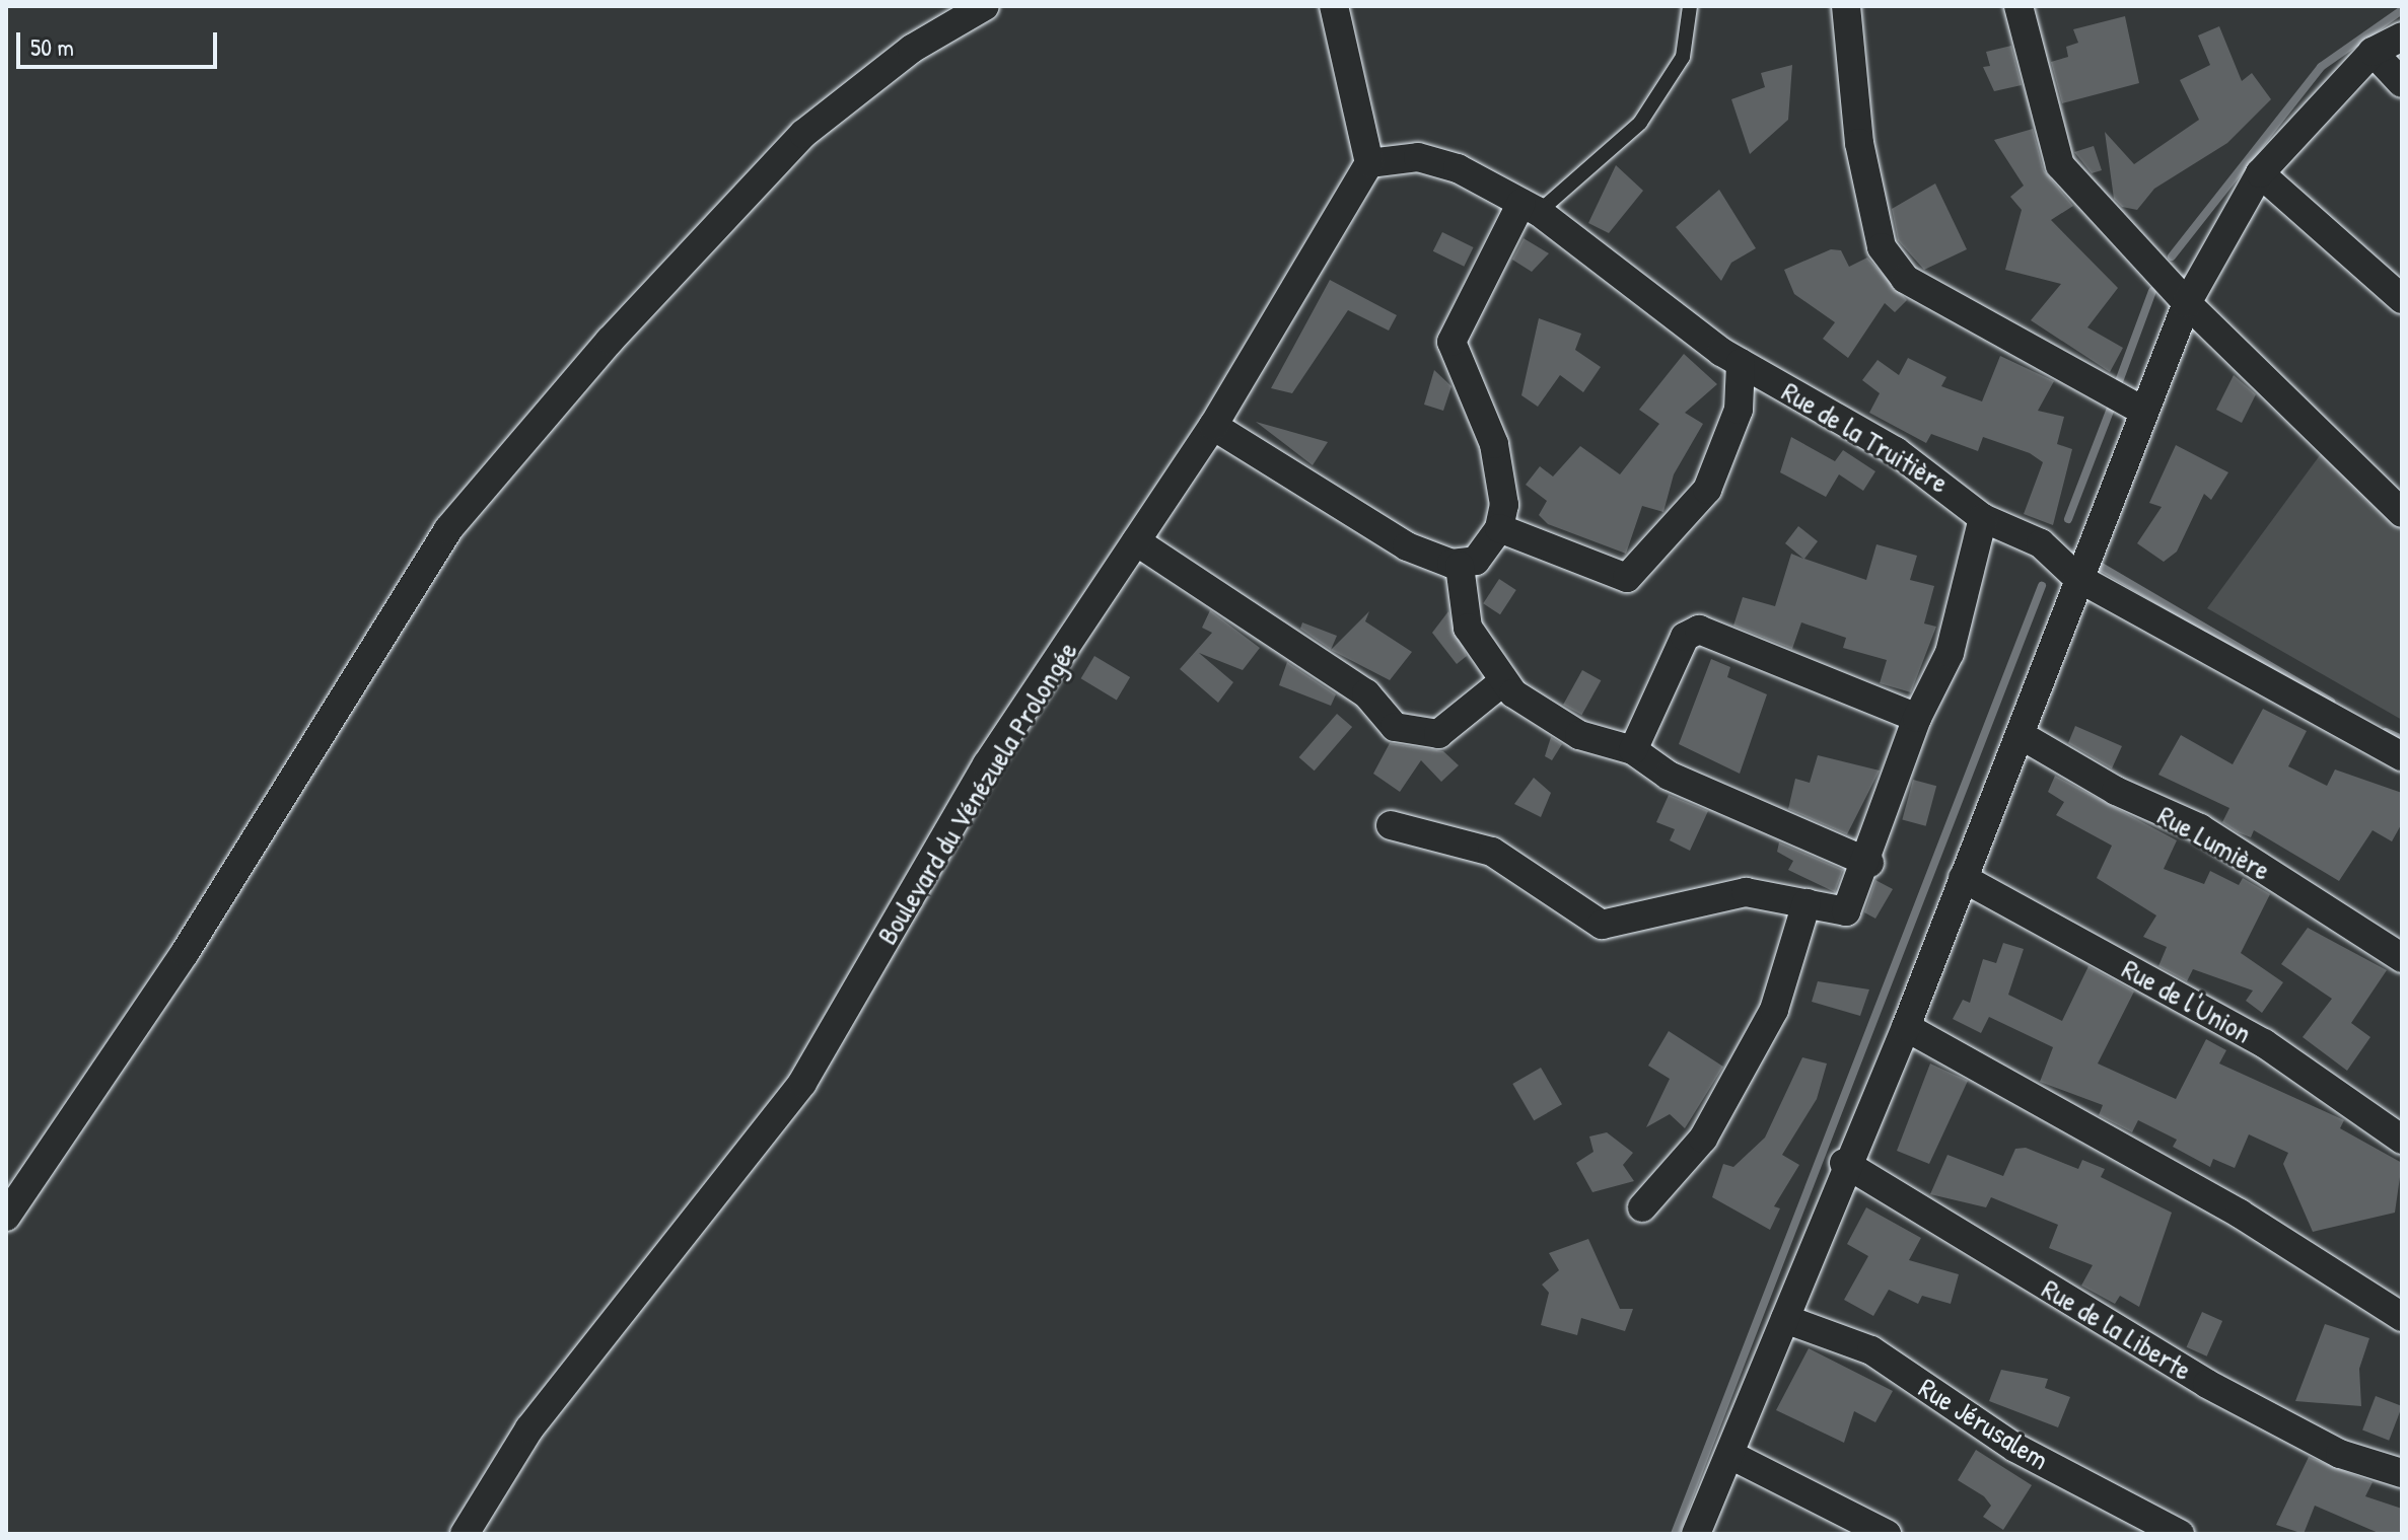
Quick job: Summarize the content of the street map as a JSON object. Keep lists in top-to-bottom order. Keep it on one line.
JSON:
{"streets":{"street":["Rue de la Truitière","Boulevard du Vénézuela Prolongée","Rue Lumière","Rue de l'Union","Rue de la Liberte","Rue Jérusalem"]},"crossings":[["Rue de la Truitière","Boulevard du Vénézuela Prolongée"]],"scale_bar":"50 m"}
